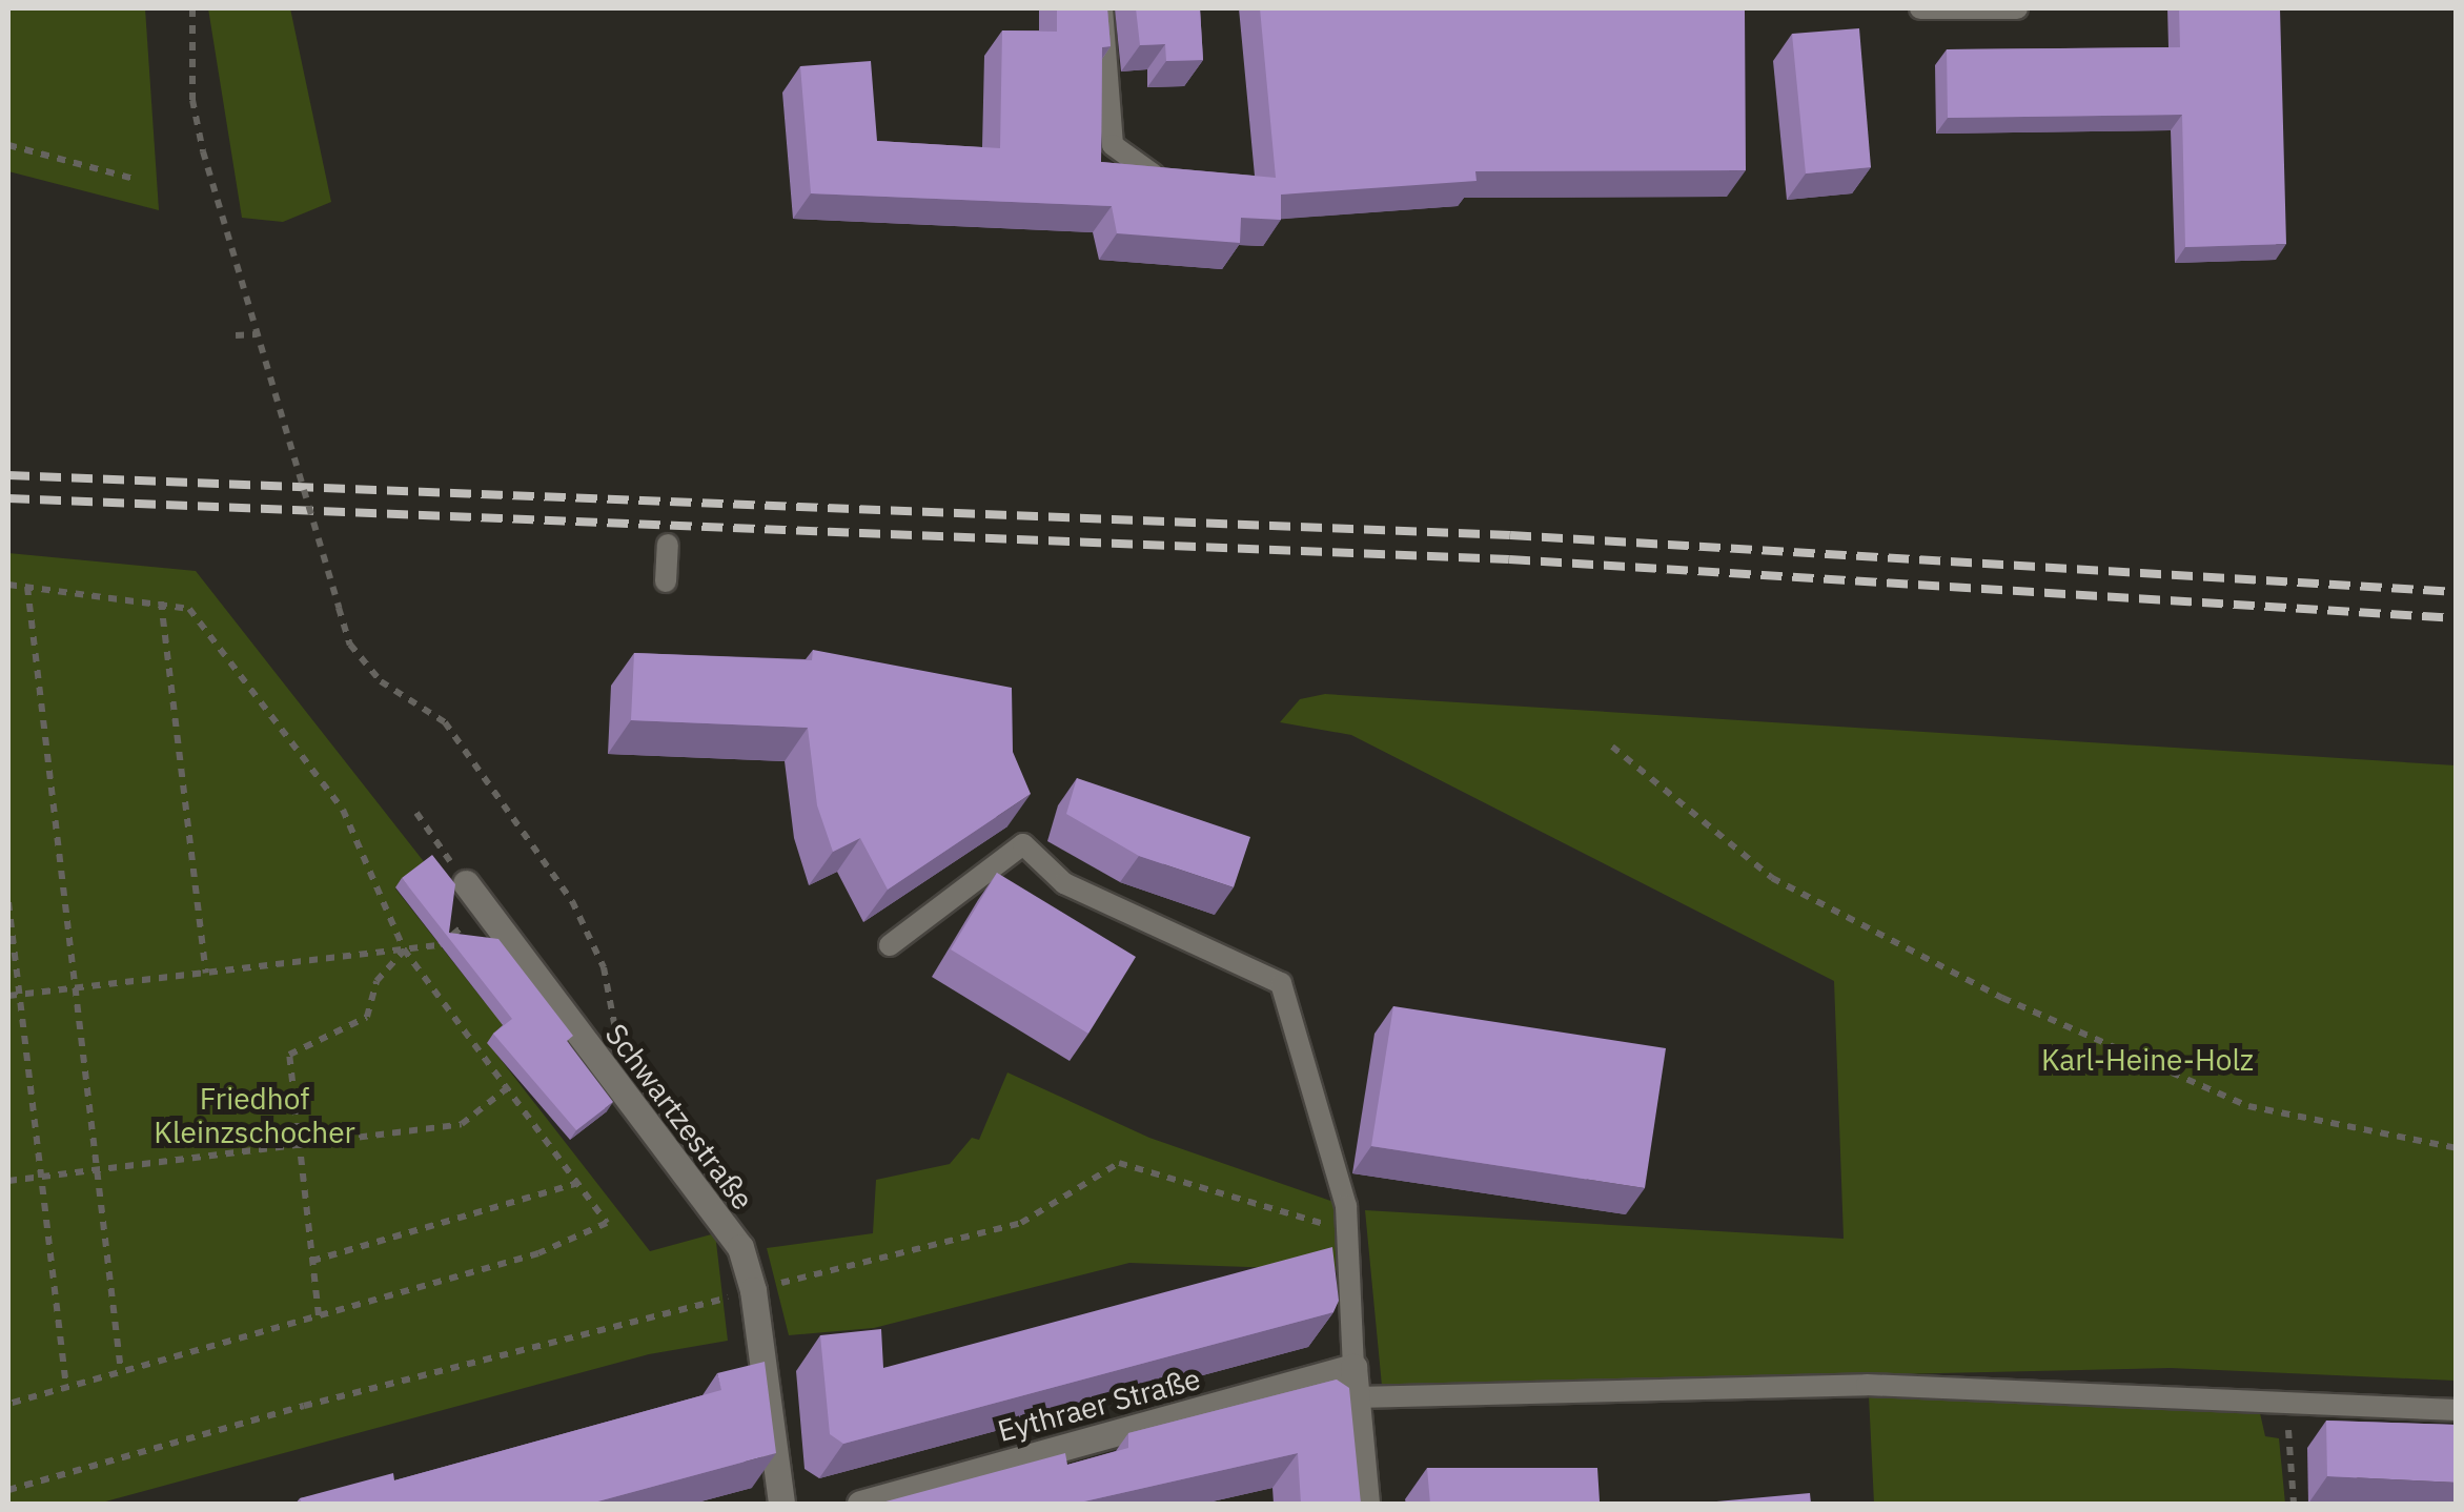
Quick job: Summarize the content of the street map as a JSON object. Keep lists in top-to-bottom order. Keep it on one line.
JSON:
{"streets":{"street":["Schwartzestraße","Eythraer Straße"]},"parks":["Karl-Heine-Holz","Friedhof Kleinzschocher"]}
